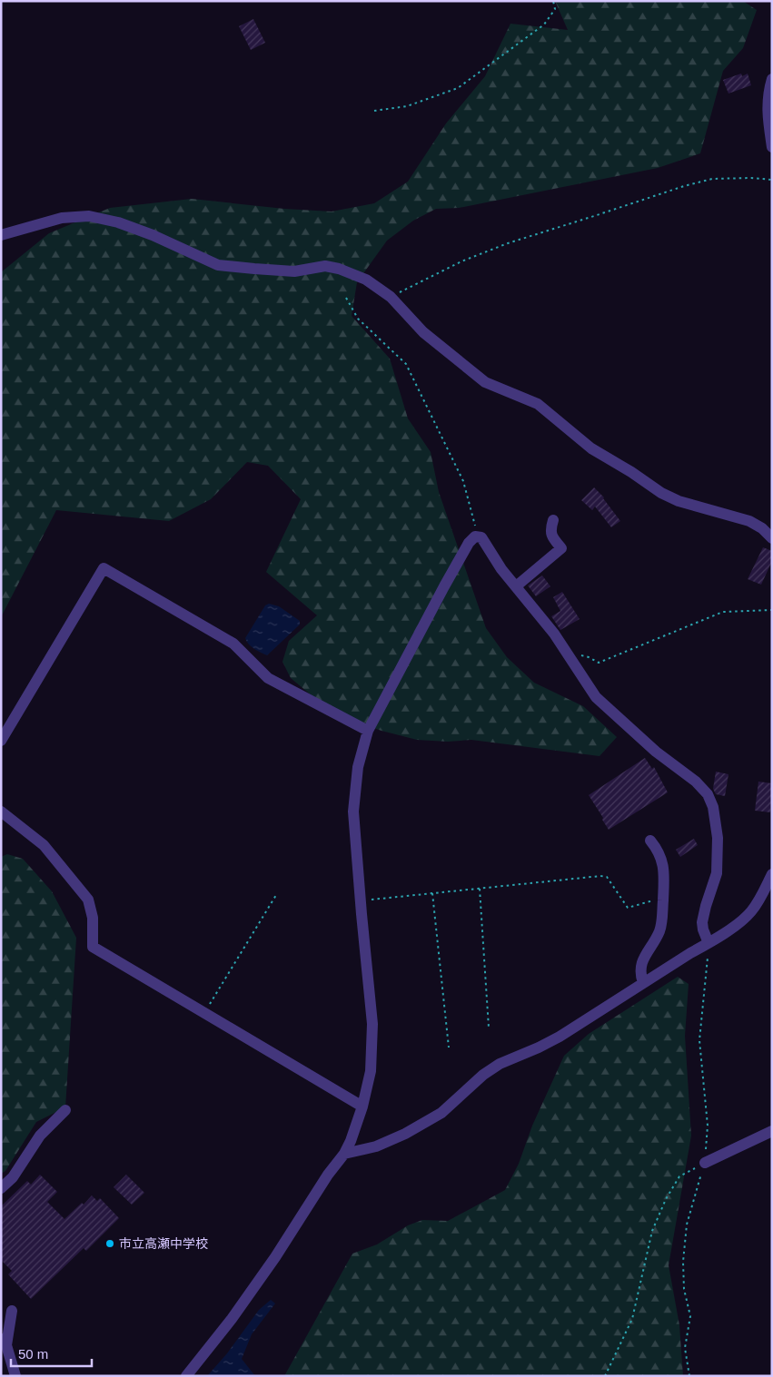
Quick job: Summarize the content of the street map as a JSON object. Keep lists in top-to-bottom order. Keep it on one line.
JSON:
{"places":["市立高瀬中学校"],"scale_bar":"50 m"}
